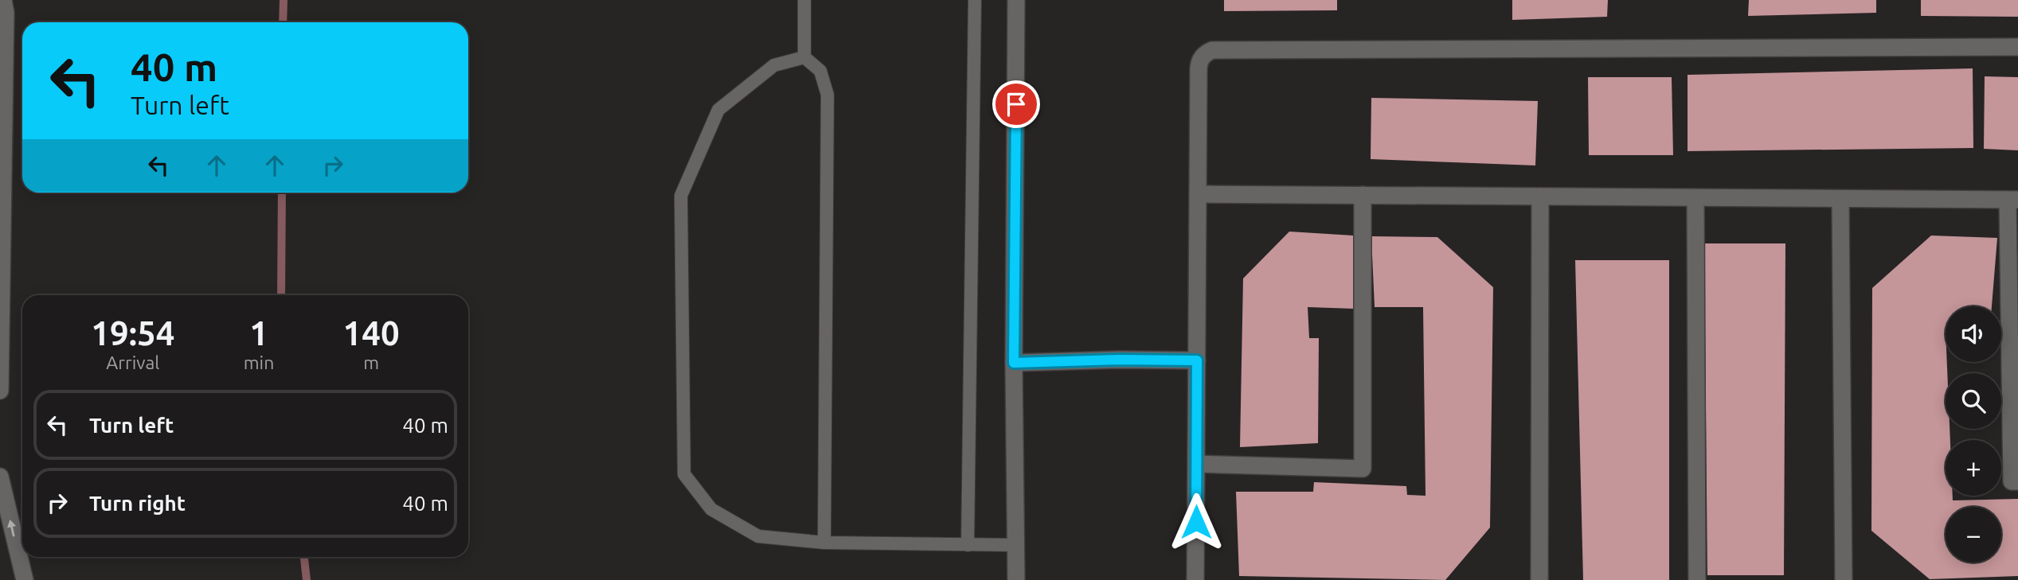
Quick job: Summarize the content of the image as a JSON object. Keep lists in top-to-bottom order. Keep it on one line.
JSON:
{"page":{"turn":["40 m","Turn left"],"eta":["19:54","Arrival","1","min","140","m"],"map_buttons":["+","−"],"list":[{"name":"Turn left","value":"40 m"},{"name":"Turn right","value":"40 m"}]}}
